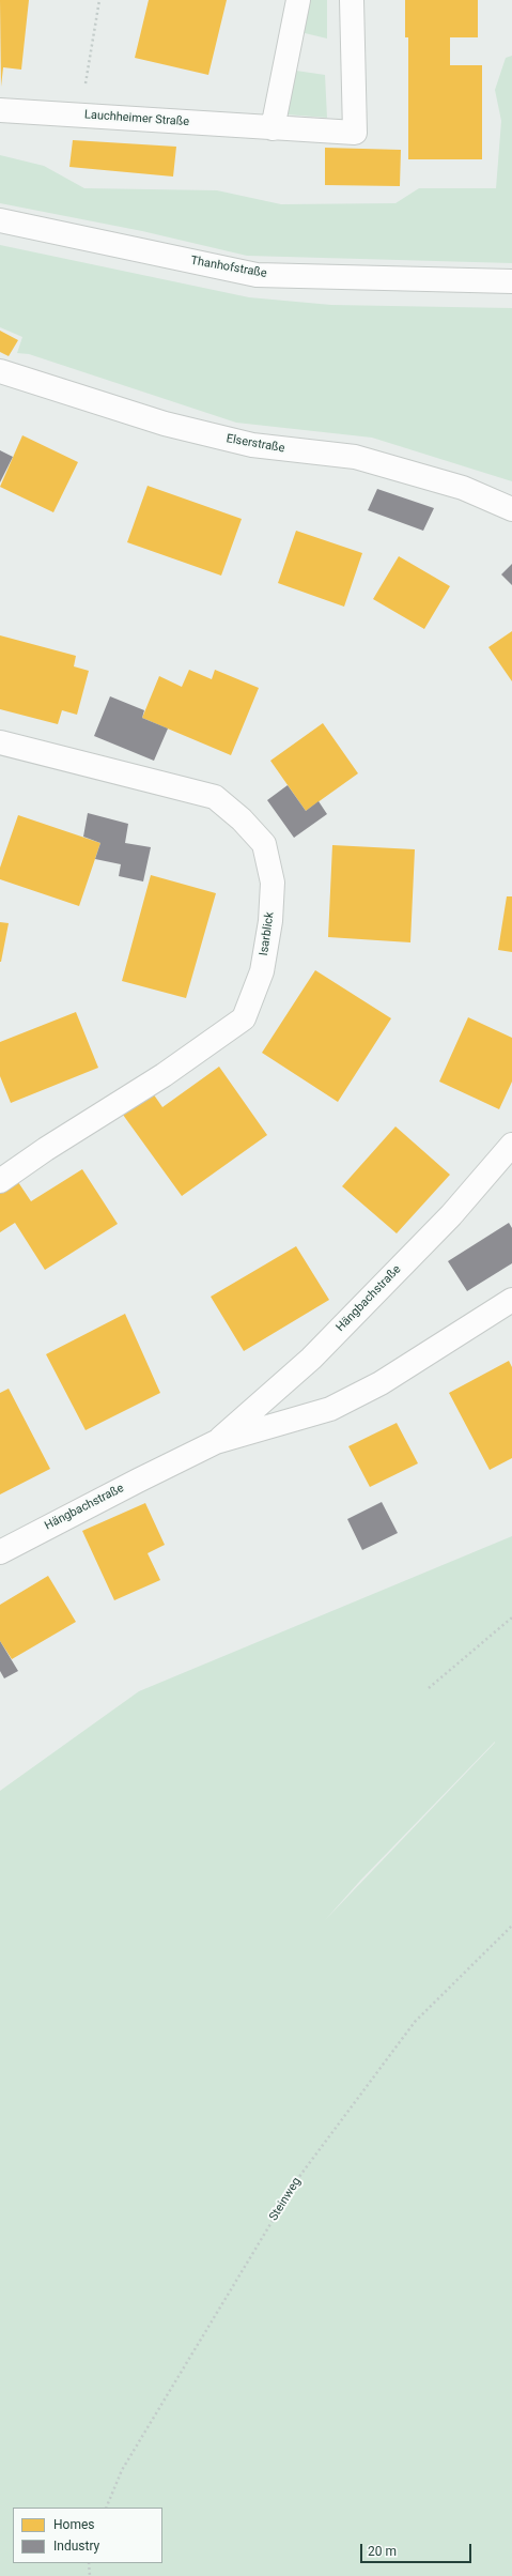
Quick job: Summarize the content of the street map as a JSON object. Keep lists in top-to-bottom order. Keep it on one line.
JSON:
{"streets":{"street":["Lauchheimer Straße","Thanhofstraße","Elserstraße","Isarblick","Hängbachstraße"],"path":["Steinweg"]},"legend":["Homes","Industry"],"scale_bar":"20 m"}
